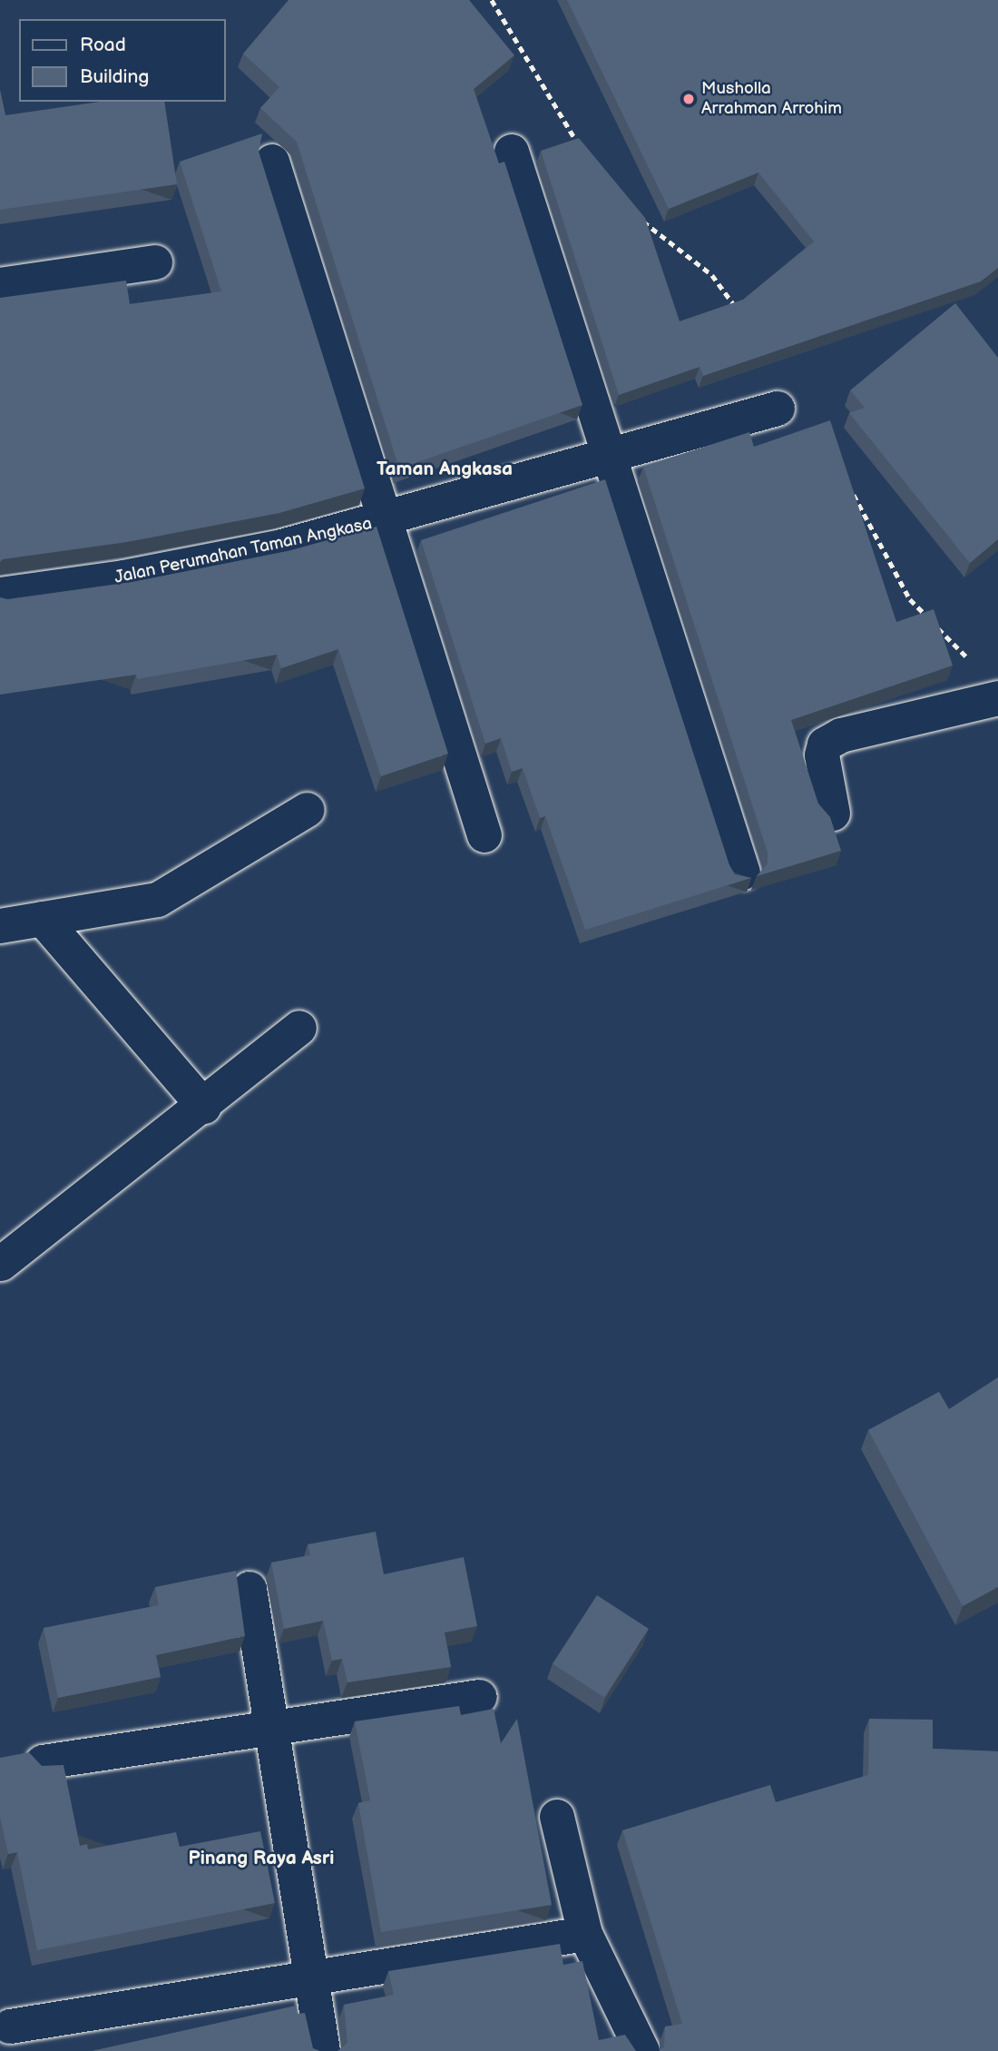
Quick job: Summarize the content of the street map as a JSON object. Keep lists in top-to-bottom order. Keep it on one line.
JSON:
{"streets":{"street":["Jalan Perumahan Taman Angkasa"]},"districts":["Taman Angkasa","Pinang Raya Asri"],"places":["Musholla Arrahman Arrohim"],"legend":["Road","Building"]}
